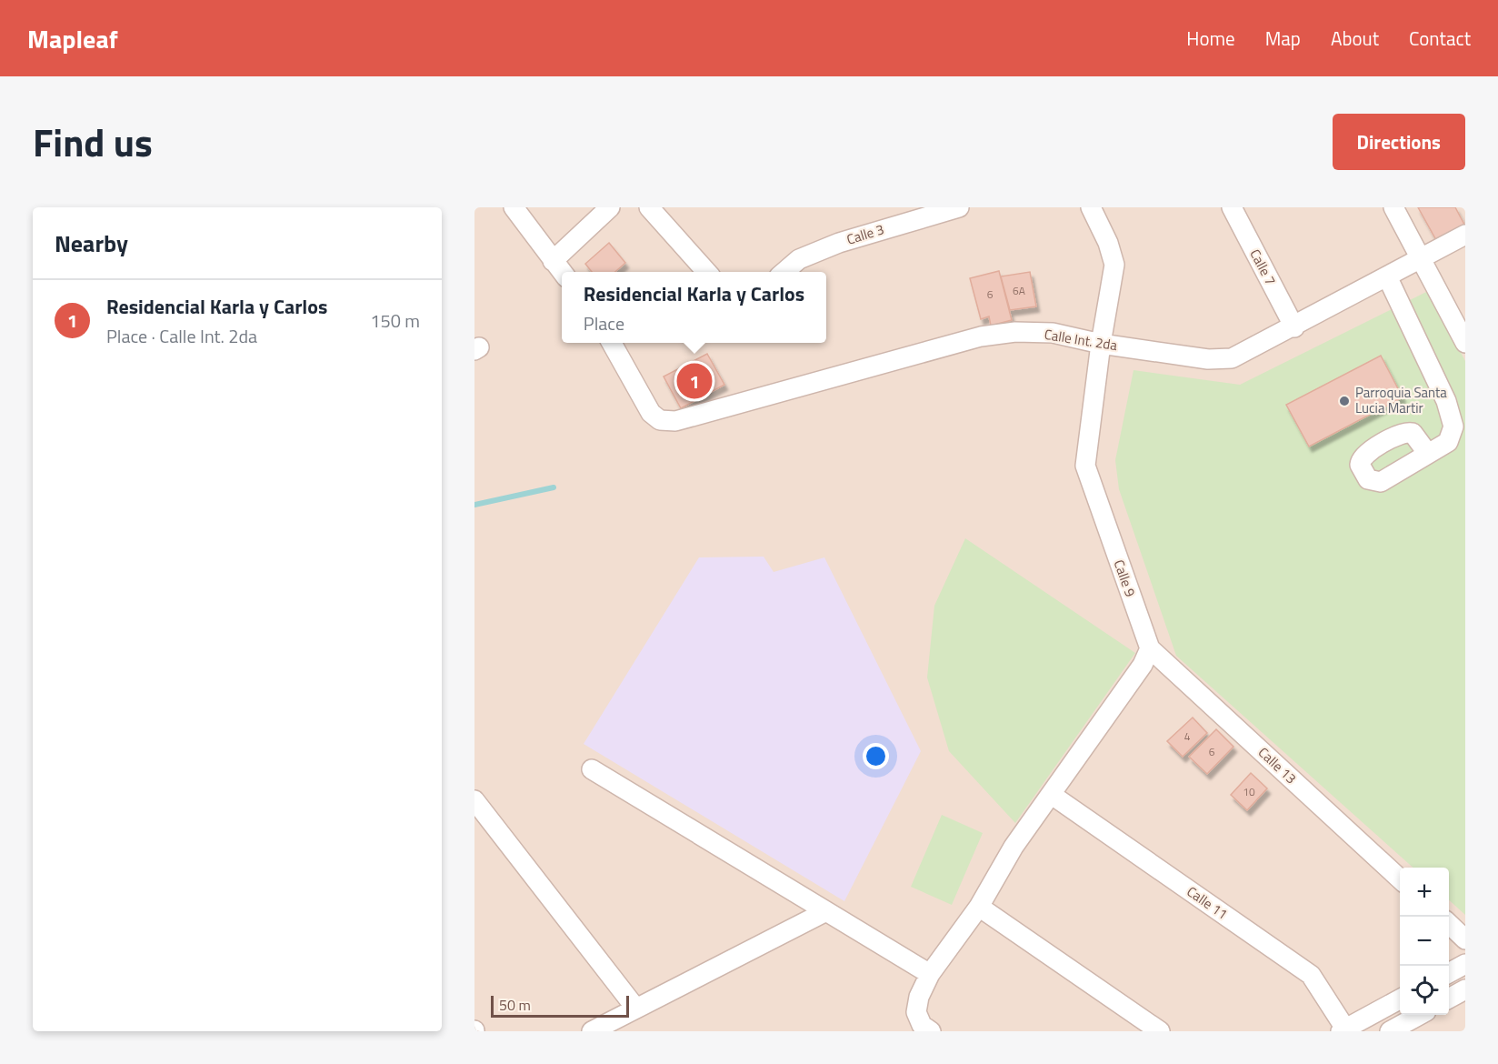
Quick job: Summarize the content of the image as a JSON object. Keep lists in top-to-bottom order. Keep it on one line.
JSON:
{"streets":{"street":["Calle 3","Calle 7","Calle Int. 2da","Calle 9","Calle 13","Calle 11"]},"crossings":[["Calle 7","Calle Int. 2da"],["Calle Int. 2da","Calle 9"],["Calle 9","Calle 13"]],"places":["Parroquia Santa Lucia Martir"],"house_numbers":["6A","6","4","6","10"],"scale_bar":"50 m","page":{"header":"Mapleaf","nav":["Home","Map","About","Contact"],"title":"Find us","buttons":"Directions","heading":"Nearby","popup":["Residencial Karla y Carlos","Place"],"list":[{"mark":"1","name":"Residencial Karla y Carlos","note":"Place · Calle Int. 2da","value":"150 m"}],"pins":"1","map_buttons":["+","−"],"scale":"50 m"}}
